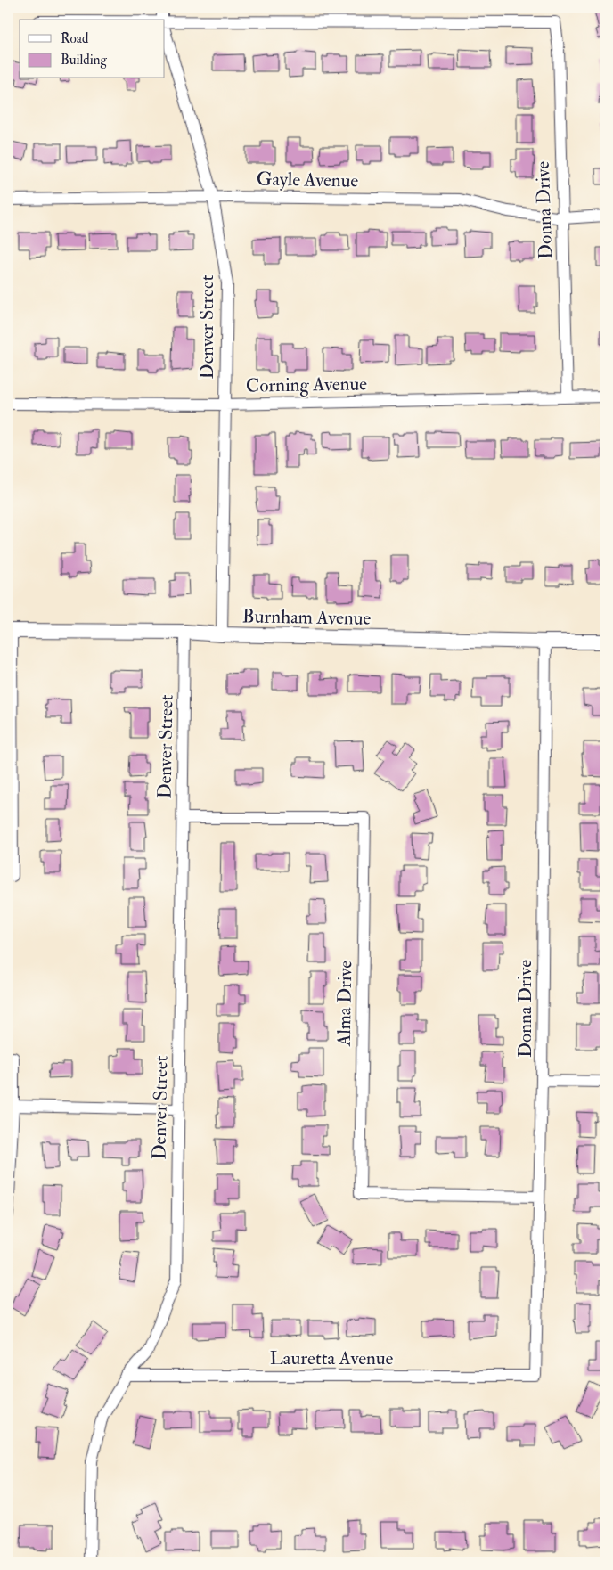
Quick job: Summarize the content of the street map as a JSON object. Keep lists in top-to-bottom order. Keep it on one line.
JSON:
{"streets":{"street":["Gayle Avenue","Donna Drive","Denver Street","Corning Avenue","Burnham Avenue","Alma Drive","Lauretta Avenue"]},"crossings":[["Gayle Avenue","Donna Drive"],["Gayle Avenue","Denver Street"],["Donna Drive","Corning Avenue"],["Donna Drive","Burnham Avenue"],["Donna Drive","Alma Drive"],["Donna Drive","Lauretta Avenue"],["Denver Street","Corning Avenue"],["Denver Street","Burnham Avenue"],["Denver Street","Alma Drive"],["Denver Street","Lauretta Avenue"]],"legend":["Road","Building"]}
